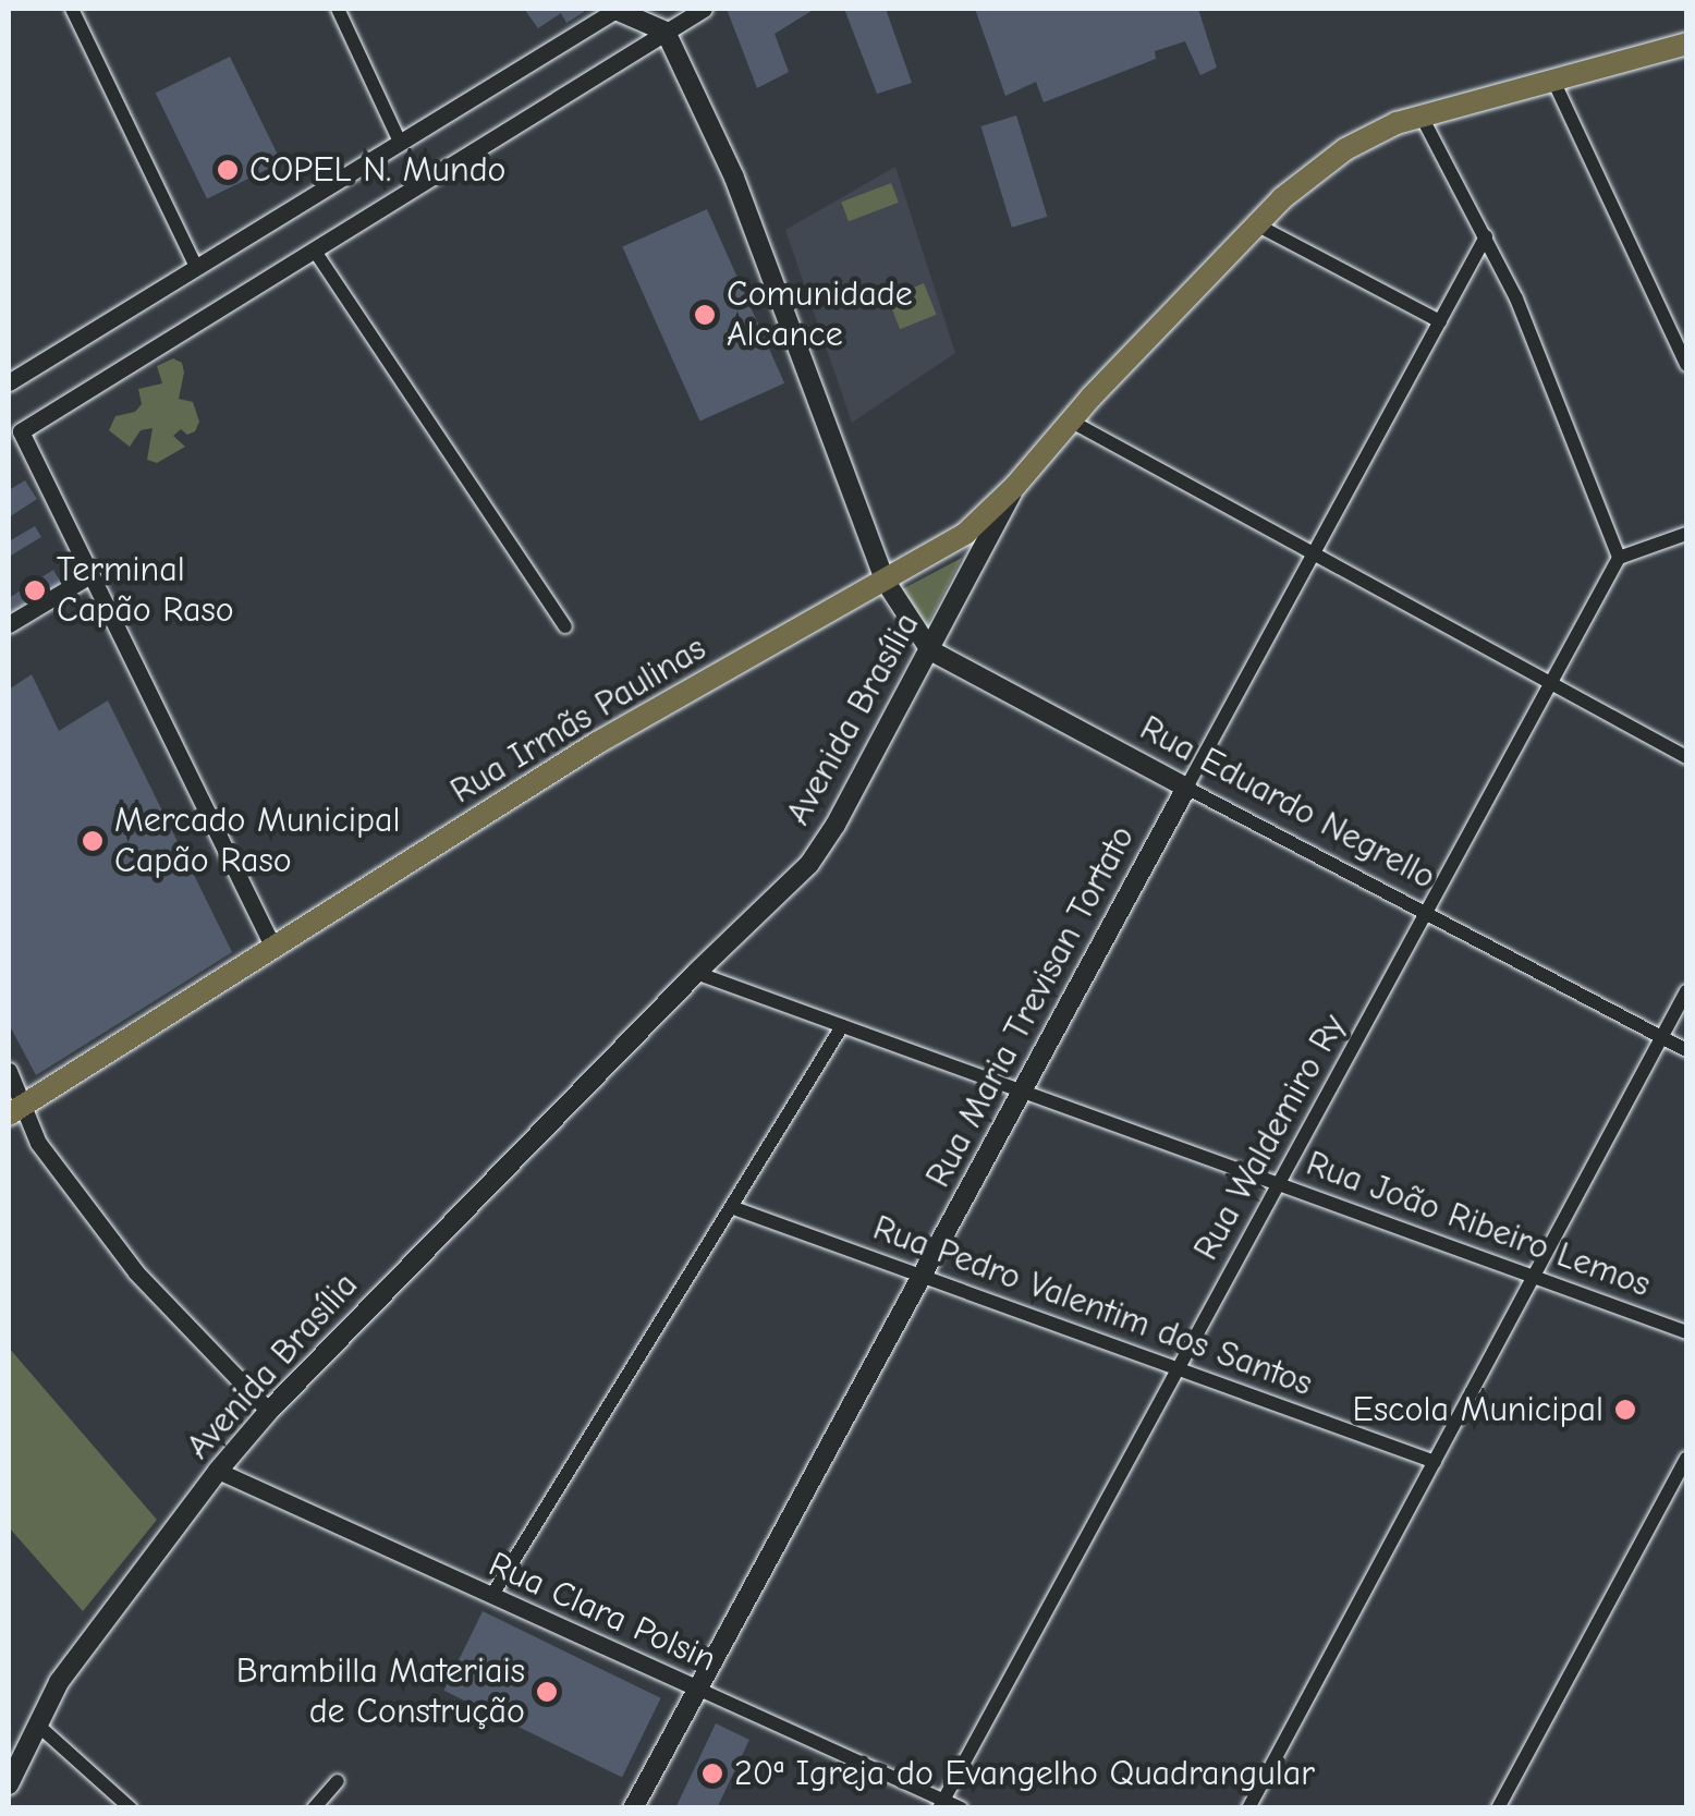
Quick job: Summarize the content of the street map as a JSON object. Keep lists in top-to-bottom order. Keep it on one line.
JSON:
{"streets":{"main road":["Avenida Brasília","Rua Irmãs Paulinas","Rua Eduardo Negrello","Rua Maria Trevisan Tortato"],"street":["Rua Waldemiro Ry","Rua João Ribeiro Lemos","Rua Pedro Valentim dos Santos","Rua Clara Polsin"]},"crossings":[["Avenida Brasília","Rua Irmãs Paulinas"],["Avenida Brasília","Rua Eduardo Negrello"],["Avenida Brasília","Rua João Ribeiro Lemos"],["Avenida Brasília","Rua Clara Polsin"],["Rua Irmãs Paulinas","Rua Eduardo Negrello"],["Rua Eduardo Negrello","Rua Maria Trevisan Tortato"],["Rua Eduardo Negrello","Rua Waldemiro Ry"],["Rua Maria Trevisan Tortato","Rua João Ribeiro Lemos"],["Rua Maria Trevisan Tortato","Rua Pedro Valentim dos Santos"],["Rua Maria Trevisan Tortato","Rua Clara Polsin"],["Rua Waldemiro Ry","Rua João Ribeiro Lemos"],["Rua Waldemiro Ry","Rua Pedro Valentim dos Santos"],["Rua Waldemiro Ry","Rua Clara Polsin"]],"places":["COPEL N. Mundo","Comunidade Alcance","Terminal Capão Raso","Mercado Municipal Capão Raso","Escola Municipal","Brambilla Materiais de Construção","20ª Igreja do Evangelho Quadrangular"]}
